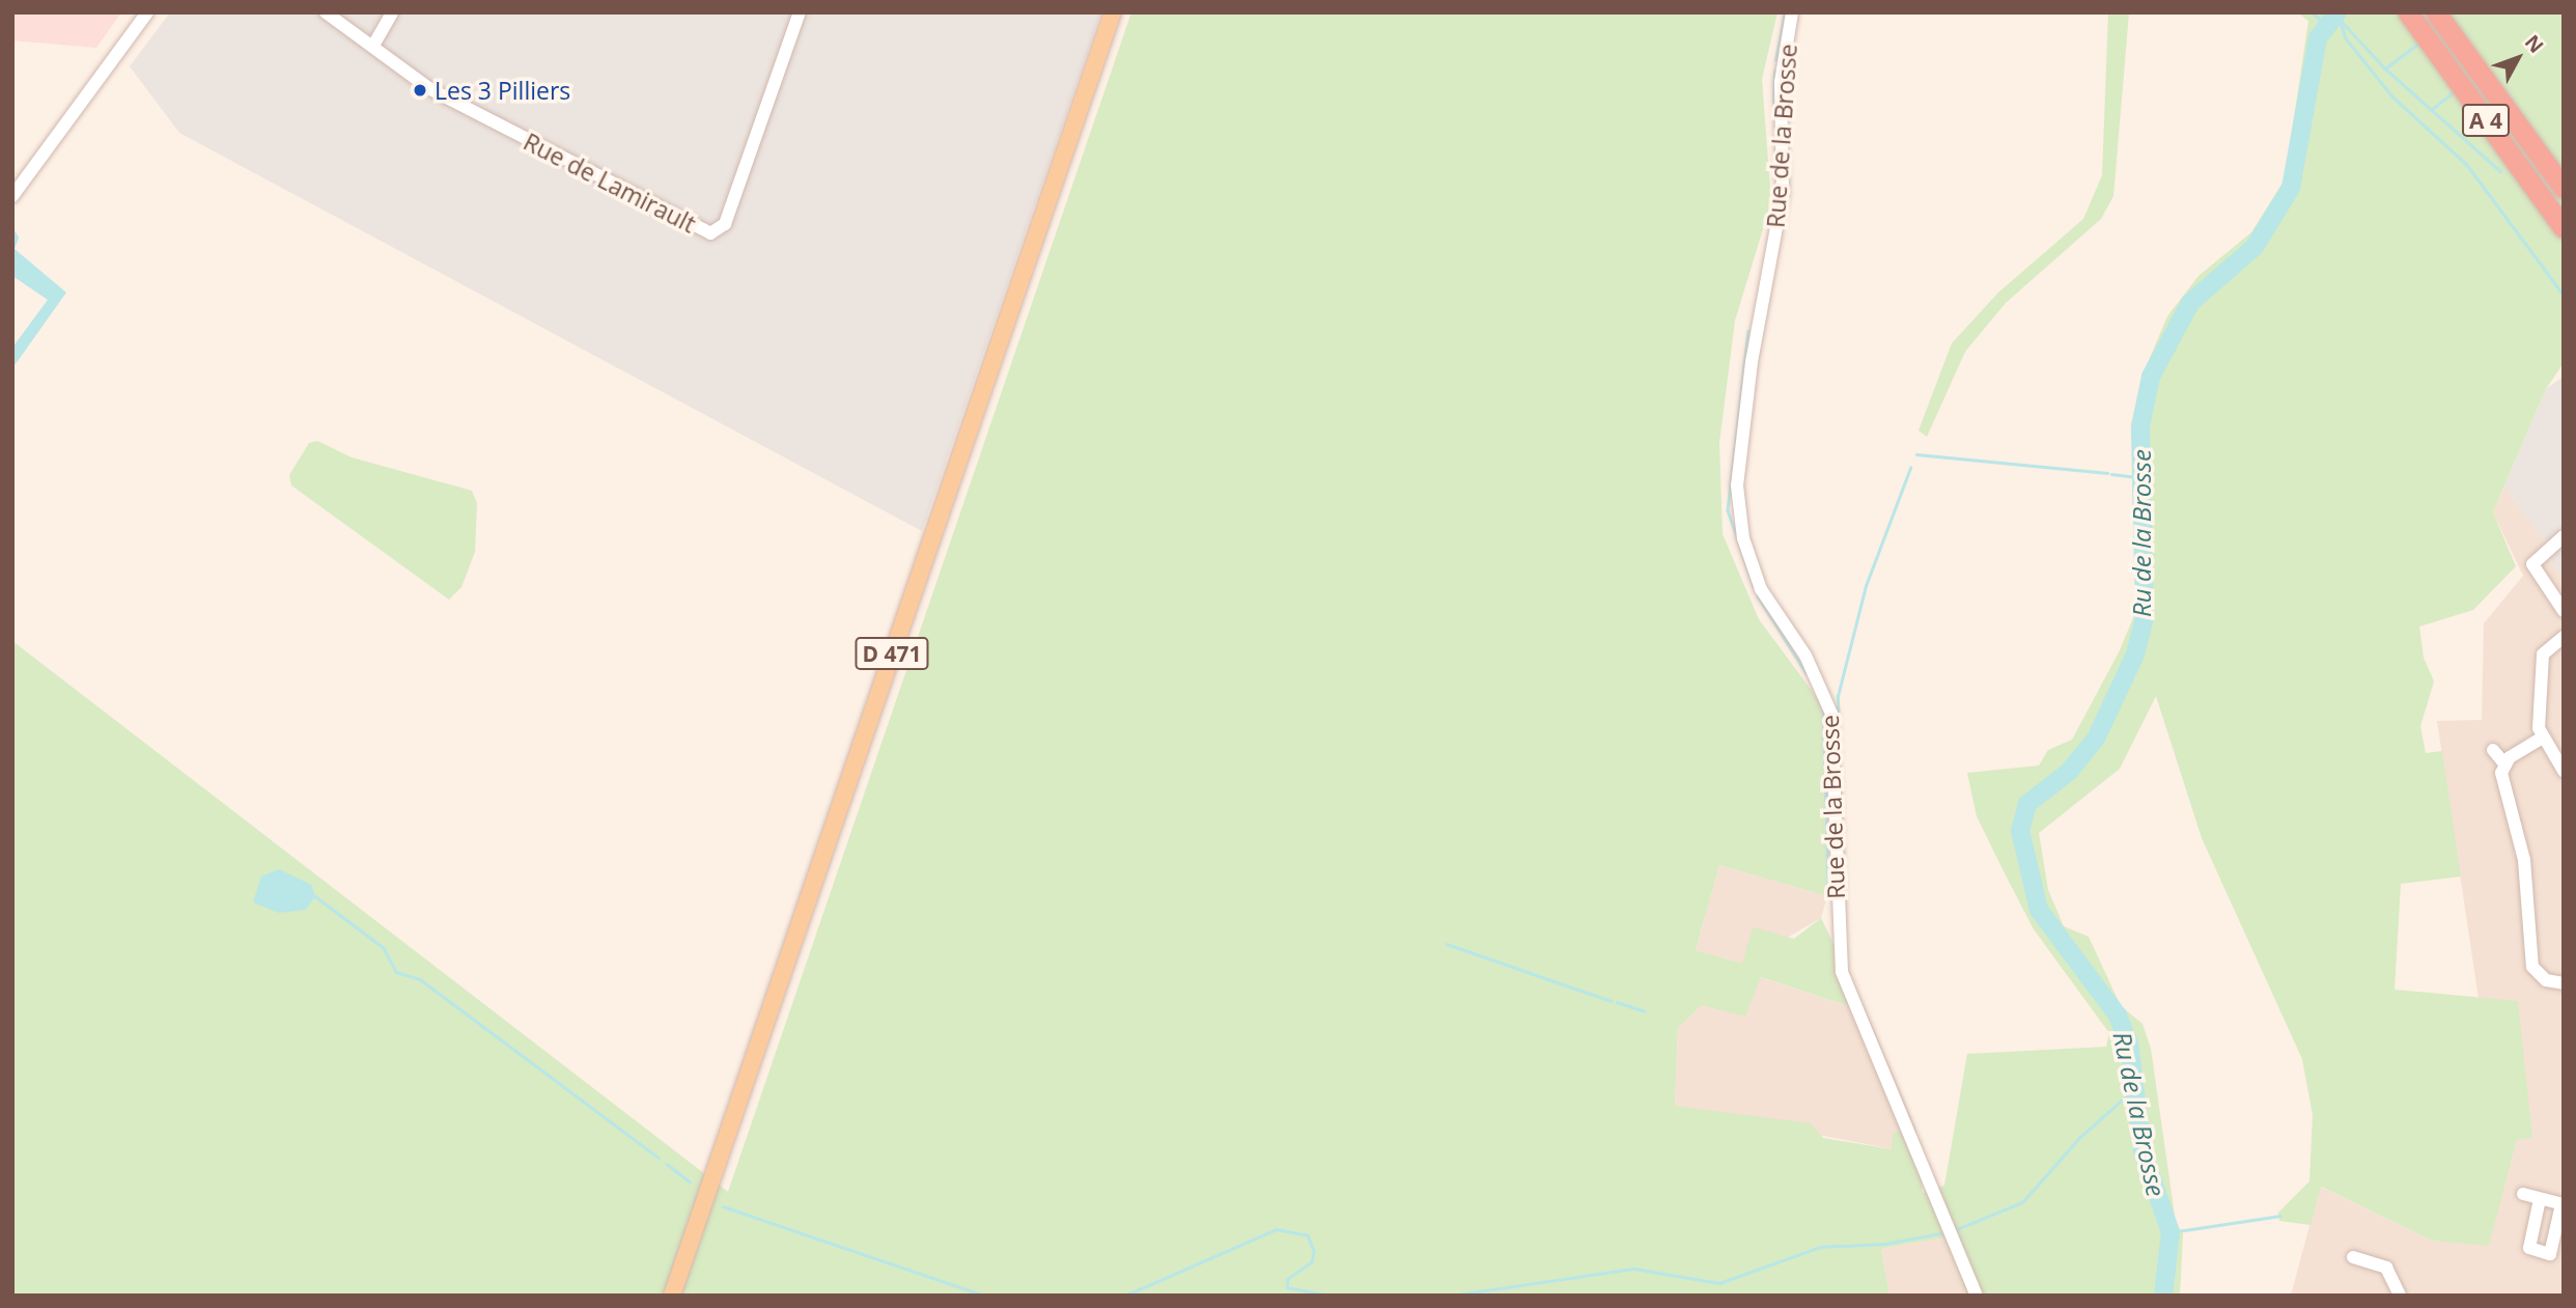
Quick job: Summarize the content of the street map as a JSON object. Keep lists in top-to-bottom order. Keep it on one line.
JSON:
{"streets":{"highway":["A 4"],"main road":["D 471"],"street":["Rue de la Brosse","Rue de Lamirault"]},"water":["Ru de la Brosse"],"places":["Les 3 Pilliers"],"north":"top right"}
